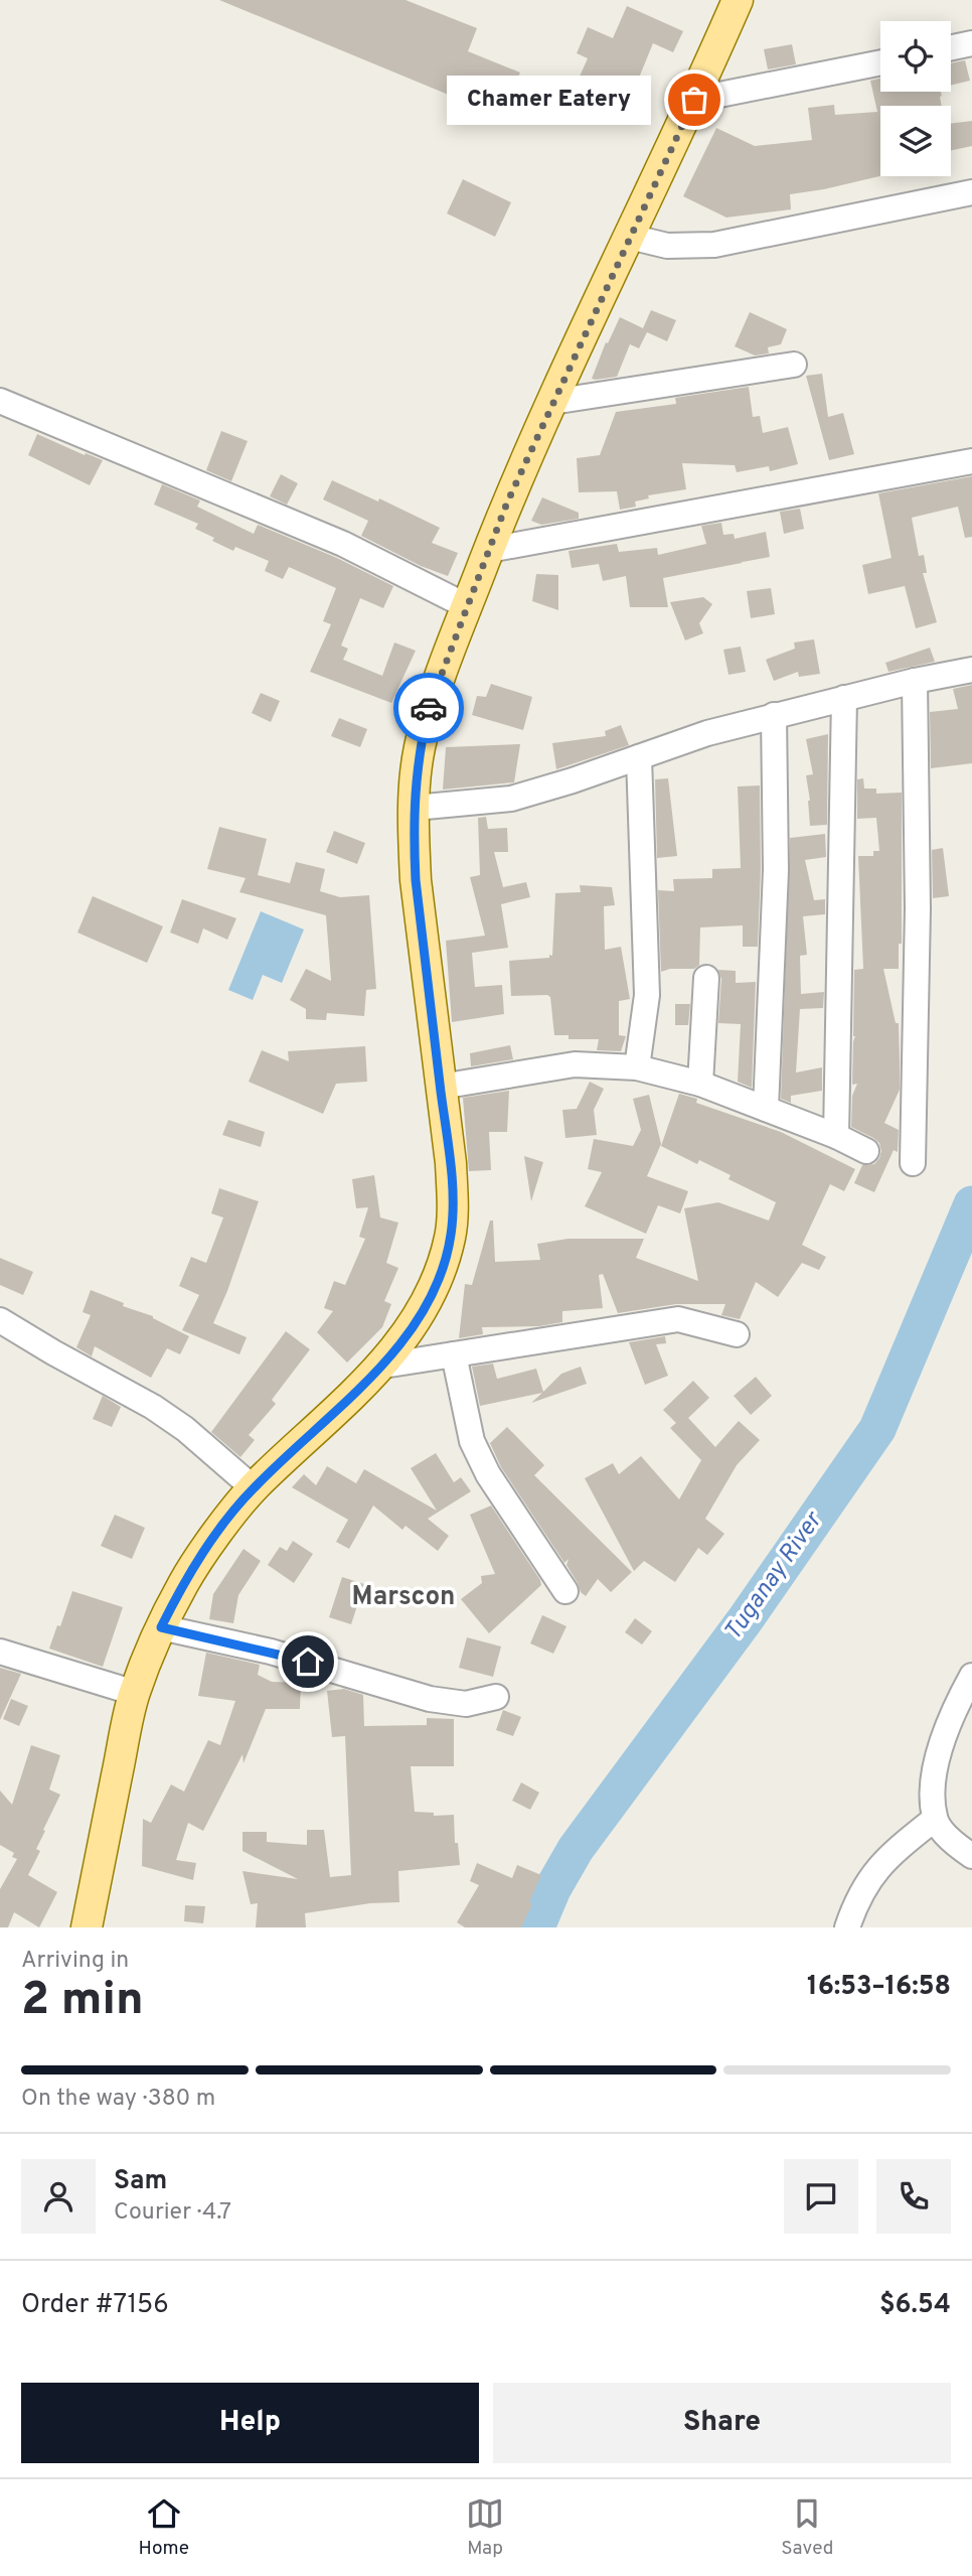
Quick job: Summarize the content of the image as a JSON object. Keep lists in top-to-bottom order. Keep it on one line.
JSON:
{"districts":["Marscon"],"water":["Tuganay River"],"places":["Chamer Eatery"],"page":{"bubble":"Chamer Eatery","heading":["2 min","Arriving in","16:53–16:58"],"panel":["Sam","Courier · 4.7","Order #7156","$6.54"],"bar":"On the way · 380 m","buttons":["Help","Share"],"tabs":["Home","Map","Saved"]}}
